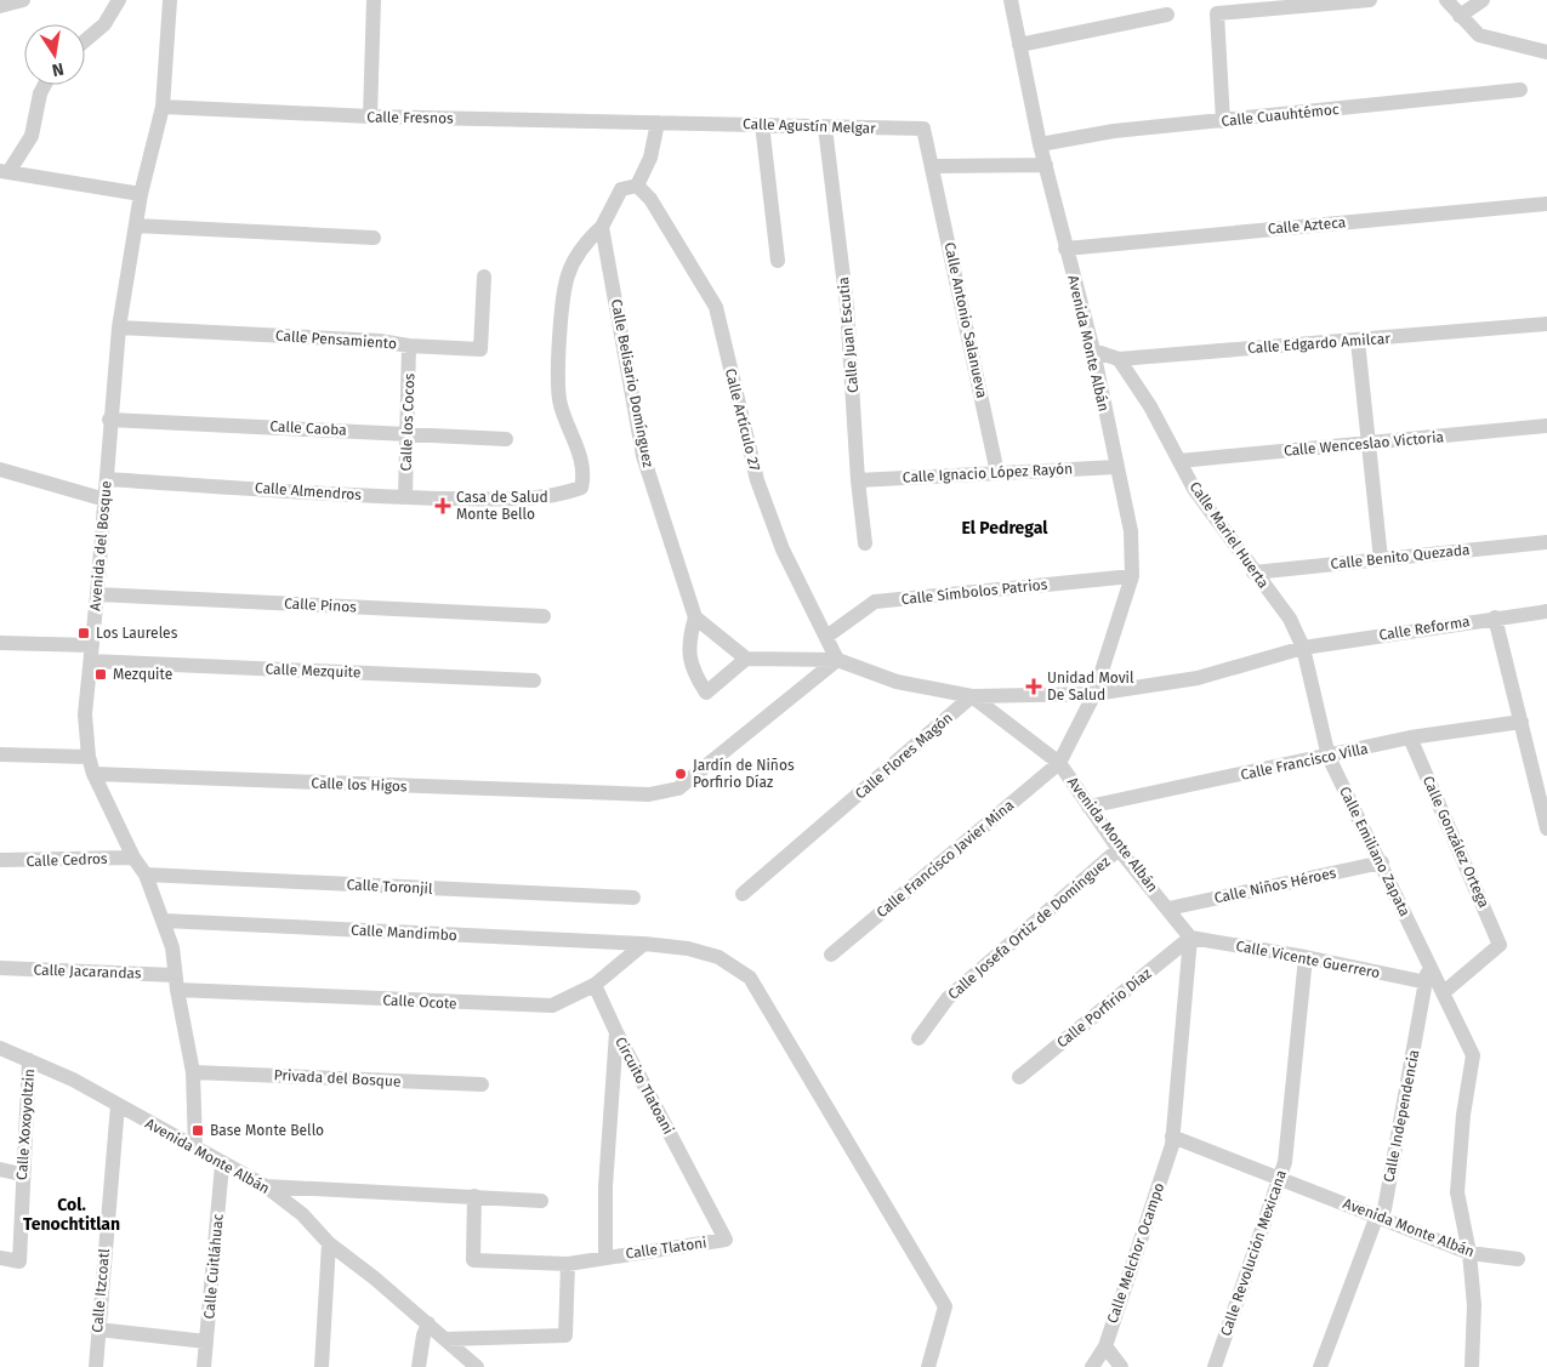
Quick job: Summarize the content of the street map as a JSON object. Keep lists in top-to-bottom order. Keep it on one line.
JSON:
{"streets":{"street":["Calle Cuauhtémoc","Calle Fresnos","Calle Agustín Melgar","Calle Azteca","Calle Antonio Salanueva","Calle Juan Escutia","Calle Pensamiento","Avenida Monte Albán","Calle Edgardo Amilcar","Calle Belisario Domínguez","Calle Artículo 27","Calle los Cocos","Calle Caoba","Calle Wenceslao Victoria","Calle Ignacio López Rayón","Calle Almendros","Calle Mariel Huerta","Avenida del Bosque","Calle Benito Quezada","Calle Símbolos Patrios","Calle Pinos","Calle Reforma","Calle Mezquite","Calle Flores Magón","Calle Francisco Villa","Calle los Higos","Calle González Ortega","Calle Emiliano Zapata","Calle Francisco Javier Mina","Calle Cedros","Calle Niños Héroes","Calle Toronjil","Calle Josefa Ortiz de Domínguez","Calle Mandimbo","Calle Vicente Guerrero","Calle Jacarandas","Calle Ocote","Calle Porfirio Díaz","Privada del Bosque","Circuito Tlatoani","Calle Independencia","Calle Xoxoyoltzin","Calle Tlatoni","Calle Melchor Ocampo","Calle Revolución Mexicana","Calle Cuitláhuac","Calle Itzcoatl"]},"crossings":[["Calle Cuauhtémoc","Avenida Monte Albán"],["Calle Fresnos","Calle Agustín Melgar"],["Calle Fresnos","Avenida del Bosque"],["Calle Agustín Melgar","Calle Antonio Salanueva"],["Calle Agustín Melgar","Calle Juan Escutia"],["Calle Azteca","Avenida Monte Albán"],["Calle Antonio Salanueva","Calle Ignacio López Rayón"],["Calle Juan Escutia","Calle Ignacio López Rayón"],["Calle Pensamiento","Calle los Cocos"],["Calle Pensamiento","Avenida del Bosque"],["Avenida Monte Albán","Calle Edgardo Amilcar"],["Avenida Monte Albán","Calle Ignacio López Rayón"],["Avenida Monte Albán","Avenida del Bosque"],["Avenida Monte Albán","Calle Símbolos Patrios"],["Avenida Monte Albán","Calle Reforma"],["Avenida Monte Albán","Calle Francisco Villa"],["Avenida Monte Albán","Calle Francisco Javier Mina"],["Avenida Monte Albán","Calle Niños Héroes"],["Avenida Monte Albán","Calle Josefa Ortiz de Domínguez"],["Avenida Monte Albán","Calle Vicente Guerrero"],["Avenida Monte Albán","Calle Porfirio Díaz"],["Avenida Monte Albán","Calle Independencia"],["Avenida Monte Albán","Calle Xoxoyoltzin"],["Avenida Monte Albán","Calle Melchor Ocampo"],["Avenida Monte Albán","Calle Revolución Mexicana"],["Avenida Monte Albán","Calle Cuitláhuac"],["Avenida Monte Albán","Calle Itzcoatl"],["Calle Edgardo Amilcar","Calle Mariel Huerta"],["Calle Belisario Domínguez","Calle Almendros"],["Calle Artículo 27","Calle Símbolos Patrios"],["Calle Artículo 27","Calle los Higos"],["Calle los Cocos","Calle Caoba"],["Calle los Cocos","Calle Almendros"],["Calle Caoba","Avenida del Bosque"],["Calle Wenceslao Victoria","Calle Mariel Huerta"],["Calle Almendros","Avenida del Bosque"],["Calle Mariel Huerta","Calle Benito Quezada"],["Calle Mariel Huerta","Calle Reforma"],["Calle Mariel Huerta","Calle Emiliano Zapata"],["Avenida del Bosque","Calle Pinos"],["Avenida del Bosque","Calle Mezquite"],["Avenida del Bosque","Calle los Higos"],["Avenida del Bosque","Calle Cedros"],["Avenida del Bosque","Calle Toronjil"],["Avenida del Bosque","Calle Mandimbo"],["Avenida del Bosque","Calle Jacarandas"],["Avenida del Bosque","Calle Ocote"],["Avenida del Bosque","Privada del Bosque"],["Calle Reforma","Calle Emiliano Zapata"],["Calle Francisco Villa","Calle González Ortega"],["Calle Francisco Villa","Calle Emiliano Zapata"],["Calle Emiliano Zapata","Calle Niños Héroes"],["Calle Emiliano Zapata","Calle Independencia"],["Calle Mandimbo","Calle Ocote"],["Calle Vicente Guerrero","Calle Porfirio Díaz"],["Calle Vicente Guerrero","Calle Independencia"],["Calle Vicente Guerrero","Calle Revolución Mexicana"],["Calle Jacarandas","Calle Ocote"],["Circuito Tlatoani","Calle Tlatoni"]],"districts":["El Pedregal","Col. Tenochtitlan"],"places":{"health":["Casa de Salud Monte Bello","Unidad Movil De Salud"],"transit":["Los Laureles","Mezquite","Base Monte Bello"],"other":["Jardín de Niños Porfirio Díaz"]},"north":"bottom"}
